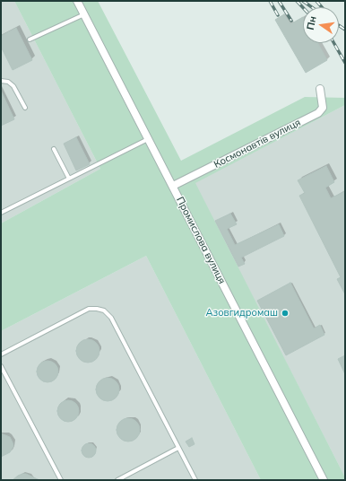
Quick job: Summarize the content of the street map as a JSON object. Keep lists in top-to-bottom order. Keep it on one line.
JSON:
{"streets":{"street":["Космонавтів вулиця","Промислова вулиця"]},"crossings":[["Космонавтів вулиця","Промислова вулиця"]],"places":["Азовгидромаш"],"north":"left"}
